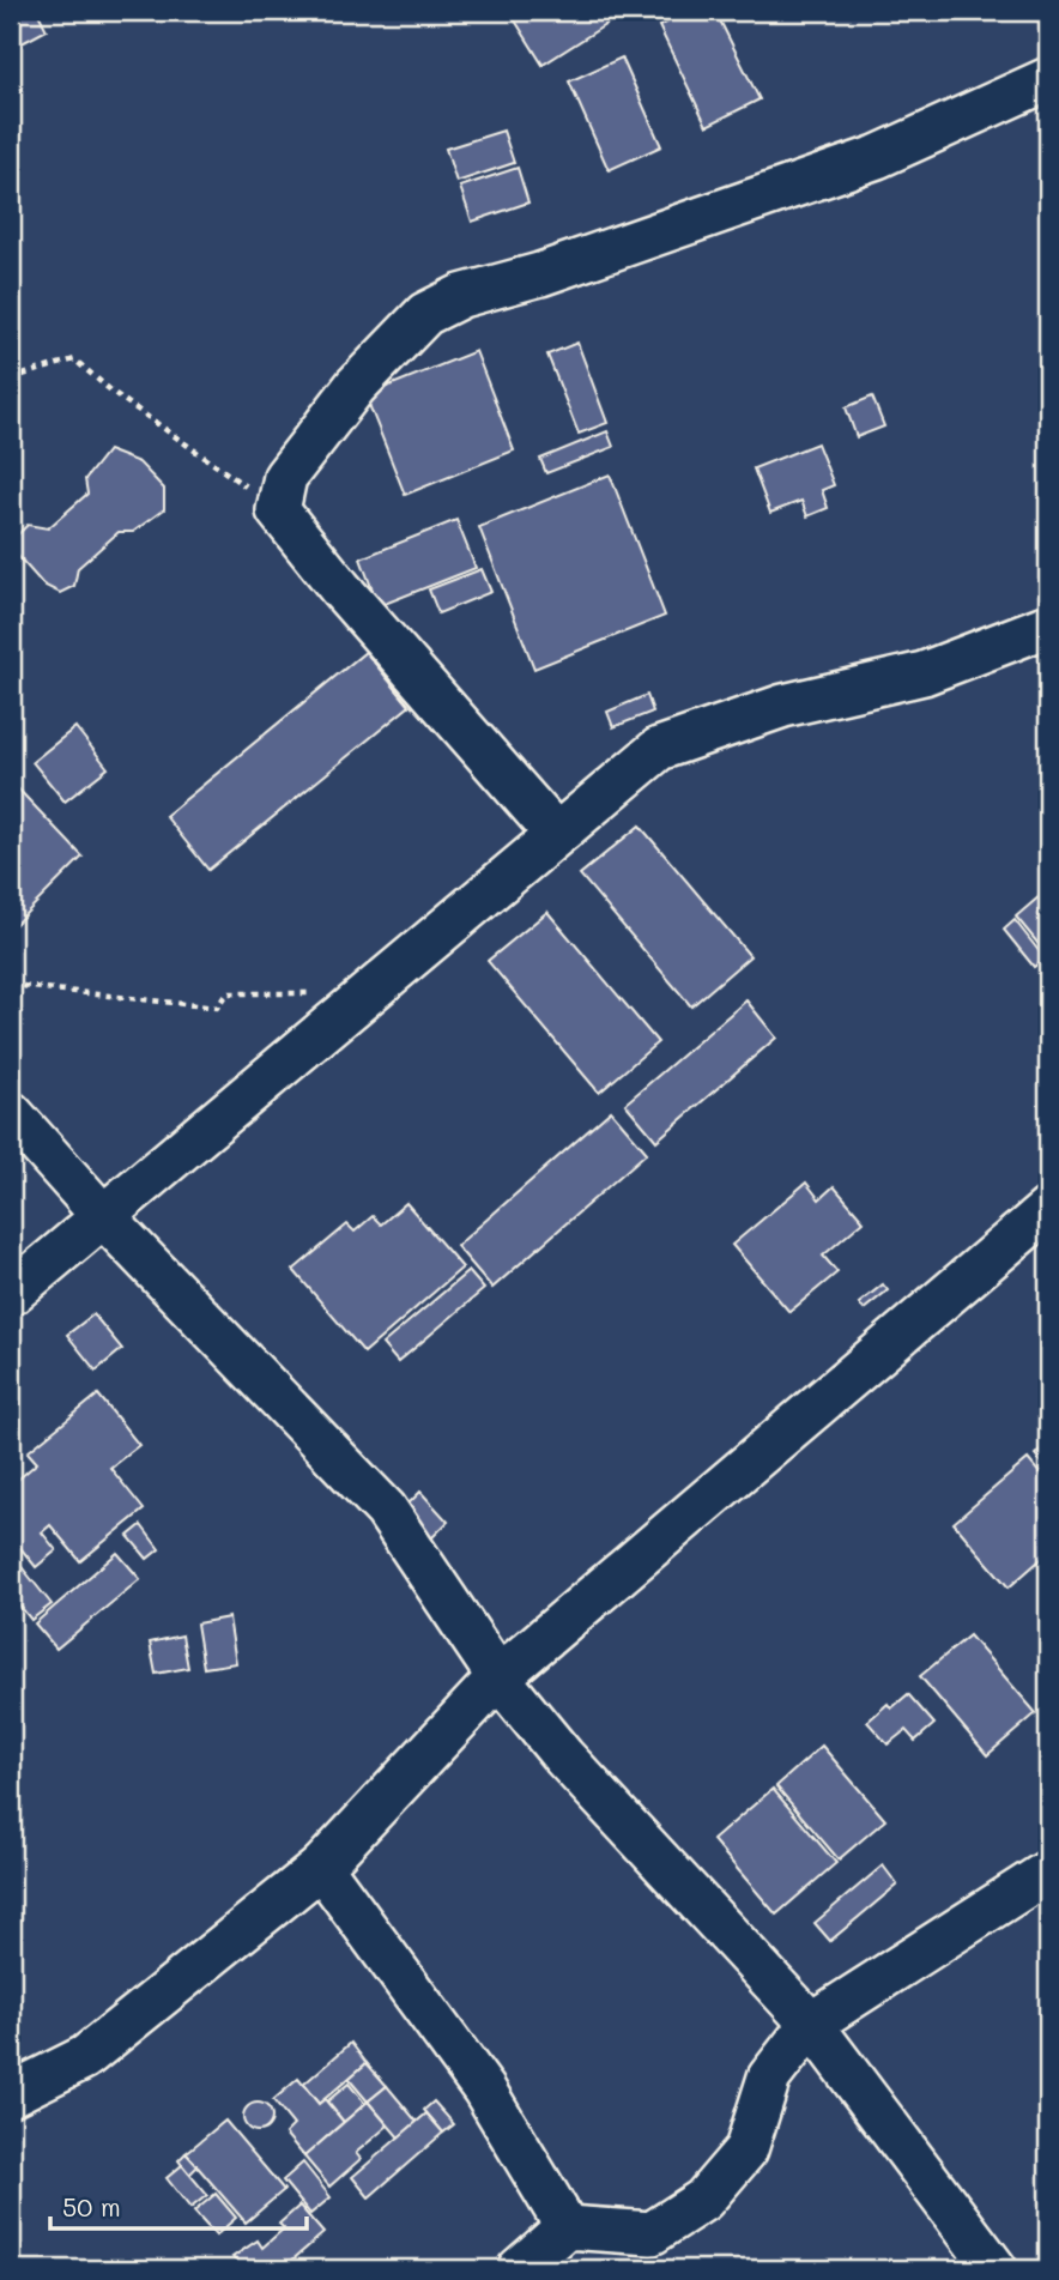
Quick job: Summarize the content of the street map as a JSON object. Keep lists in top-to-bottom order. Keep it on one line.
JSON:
{"scale_bar":"50 m"}
